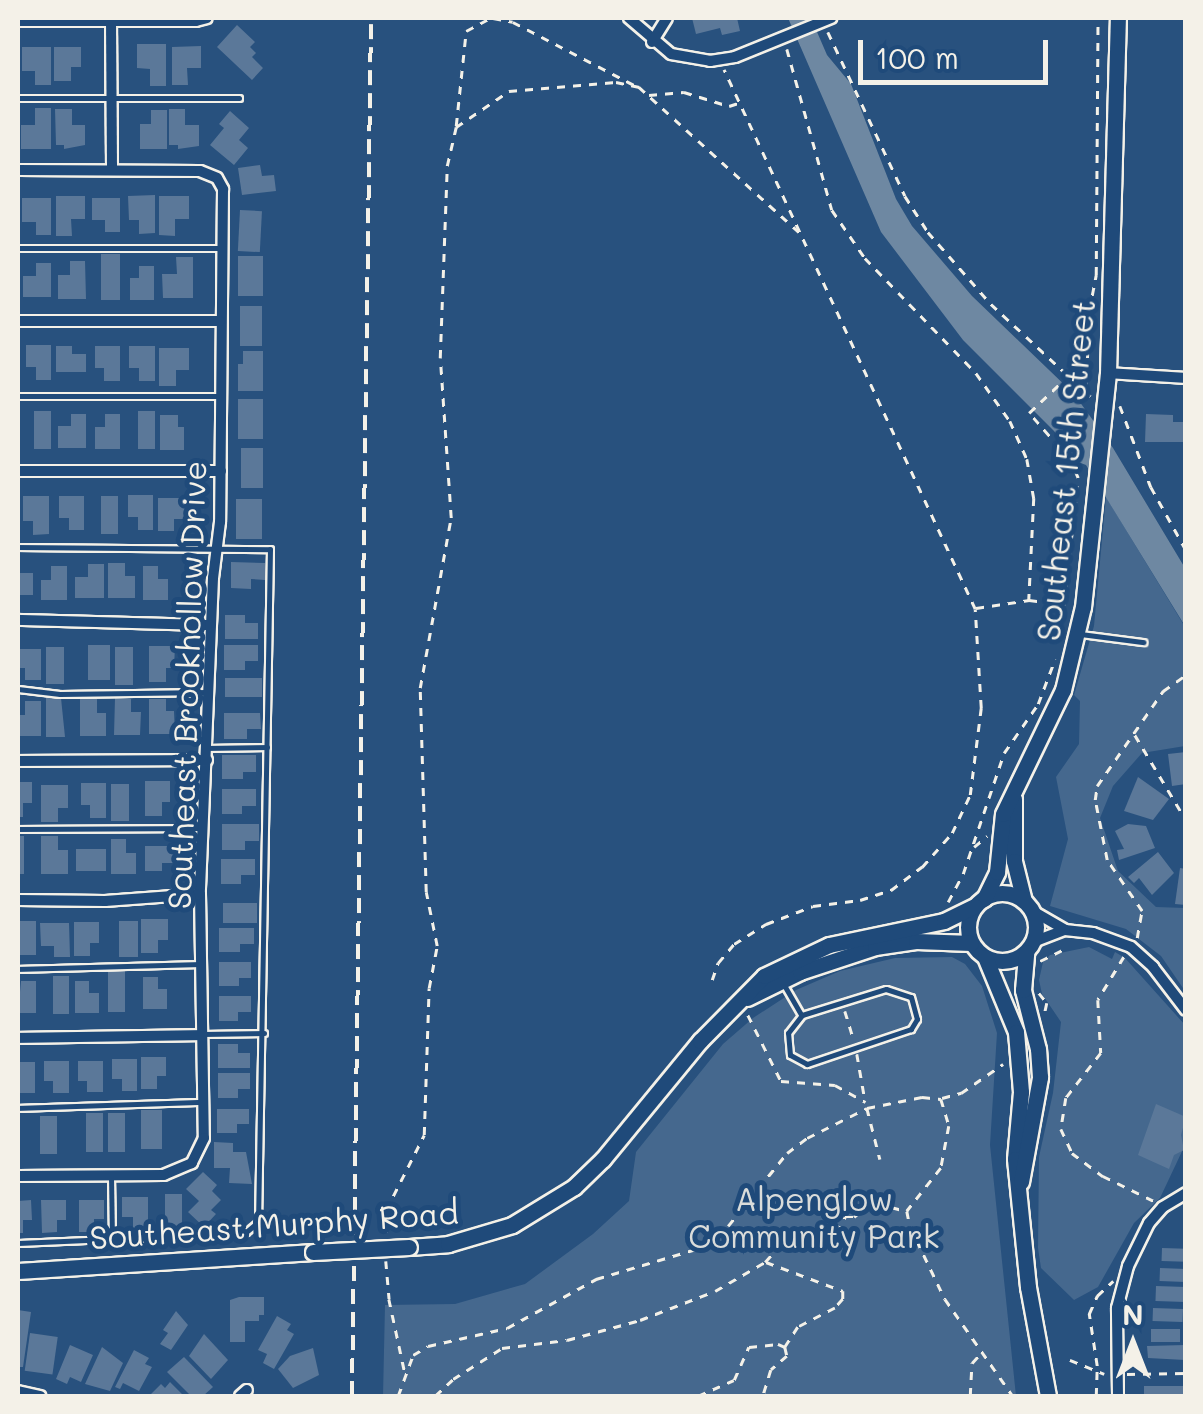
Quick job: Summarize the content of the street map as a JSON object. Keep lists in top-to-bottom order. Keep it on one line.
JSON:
{"streets":{"main road":["Southeast 15th Street","Southeast Murphy Road"],"street":["Southeast Brookhollow Drive"]},"crossings":[["Southeast 15th Street","Southeast Murphy Road"]],"parks":["Alpenglow Community Park"],"scale_bar":"100 m","north":"top"}
